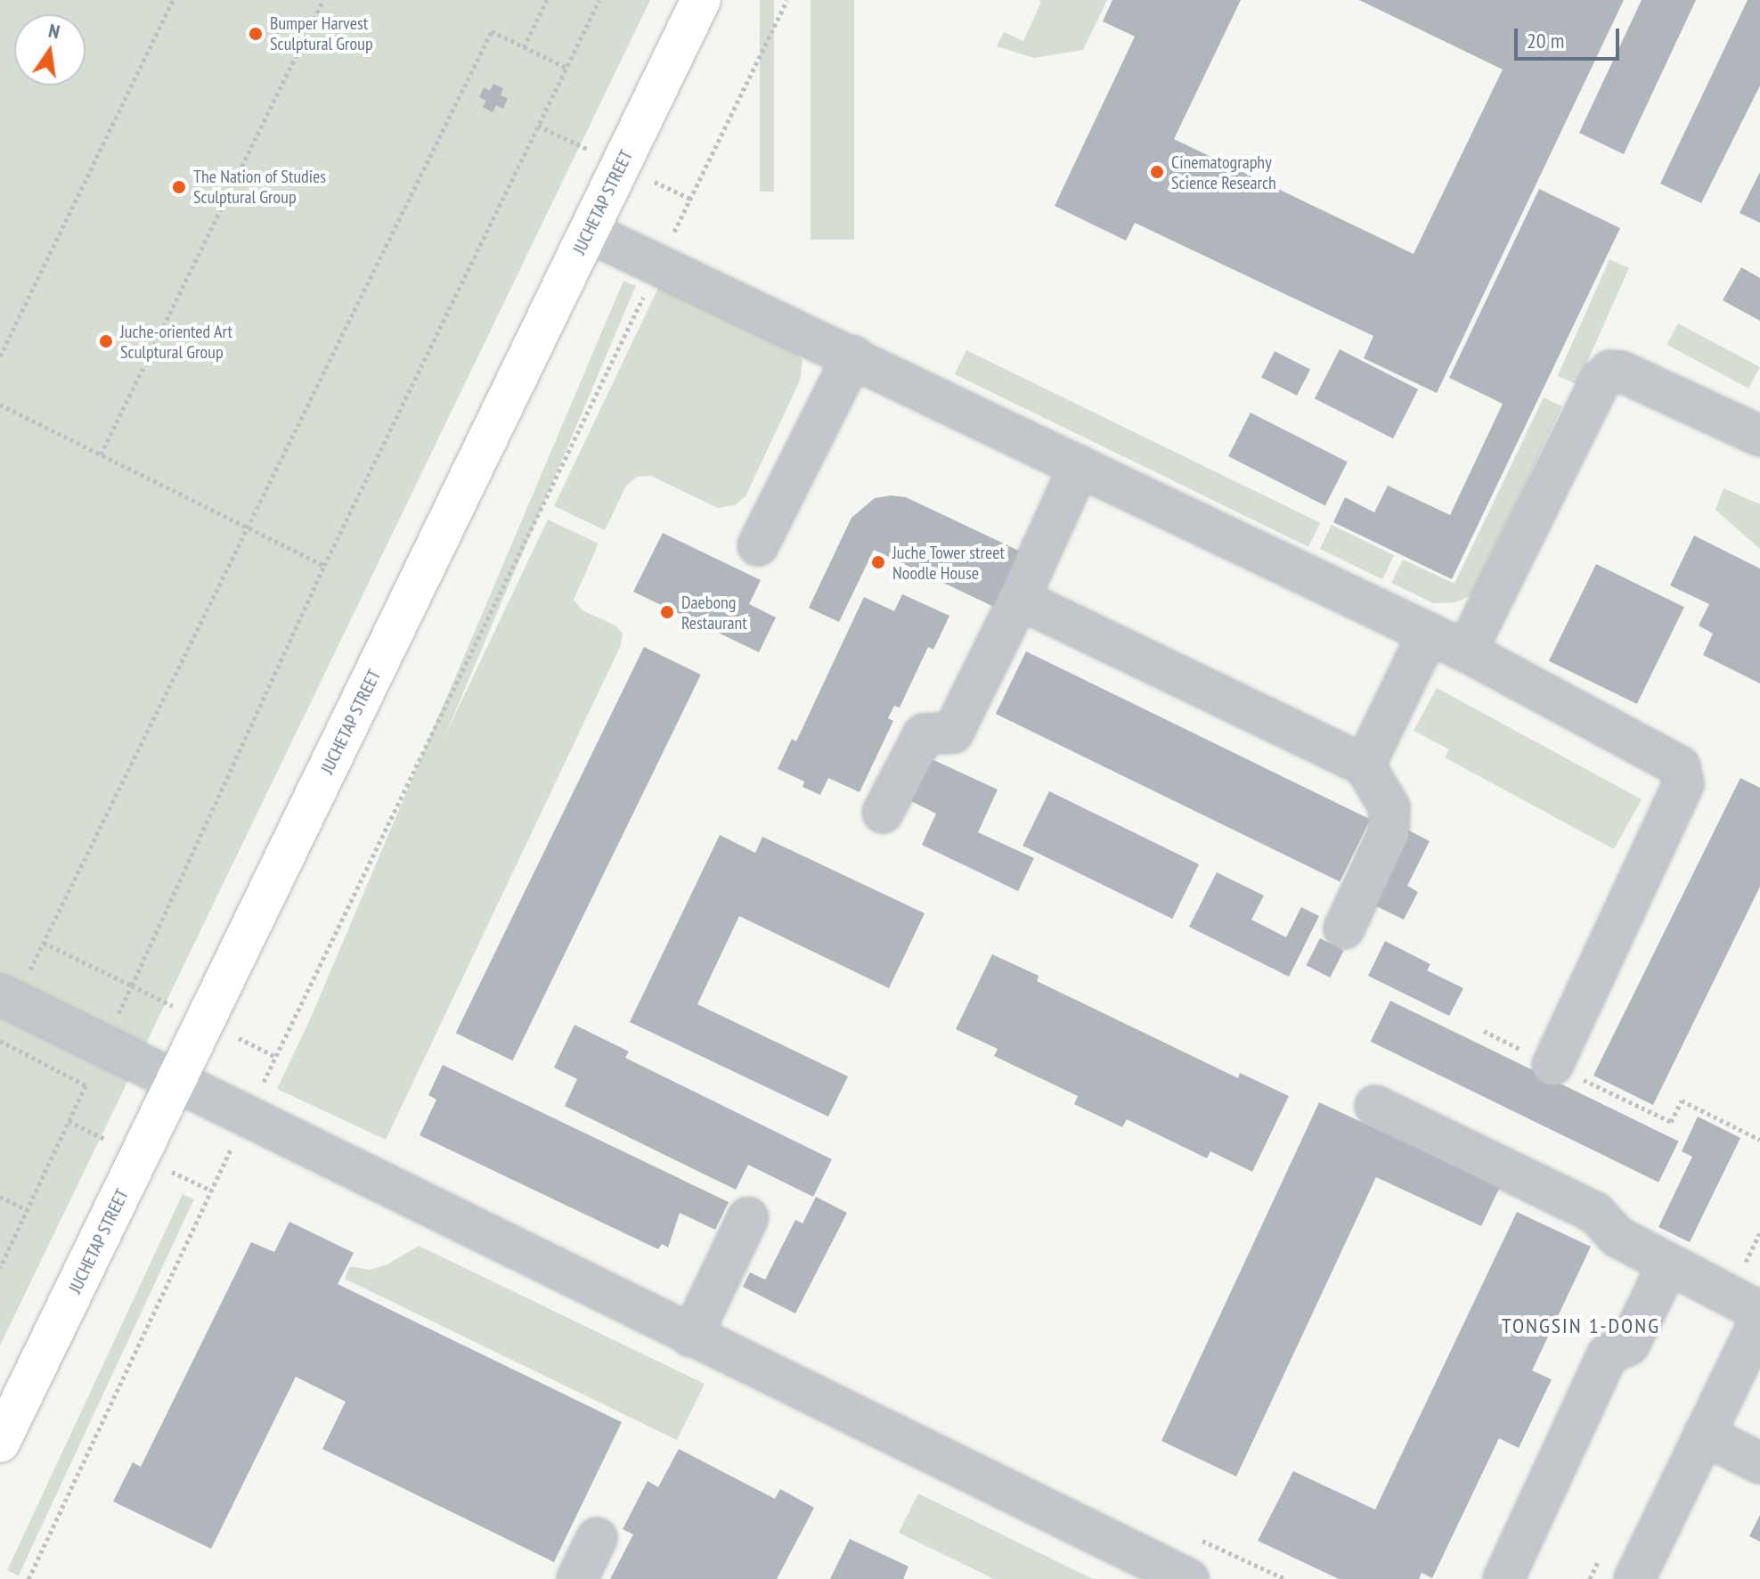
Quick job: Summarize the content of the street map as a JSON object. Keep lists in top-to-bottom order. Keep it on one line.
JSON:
{"streets":{"main road":["JUCHETAP STREET"]},"districts":["TONGSIN 1-DONG"],"places":["Bumper Harvest Sculptural Group","Cinematography Science Research","The Nation of Studies Sculptural Group","Juche-oriented Art Sculptural Group","Juche Tower street Noodle House","Daebong Restaurant"],"scale_bar":"20 m","north":"top"}
